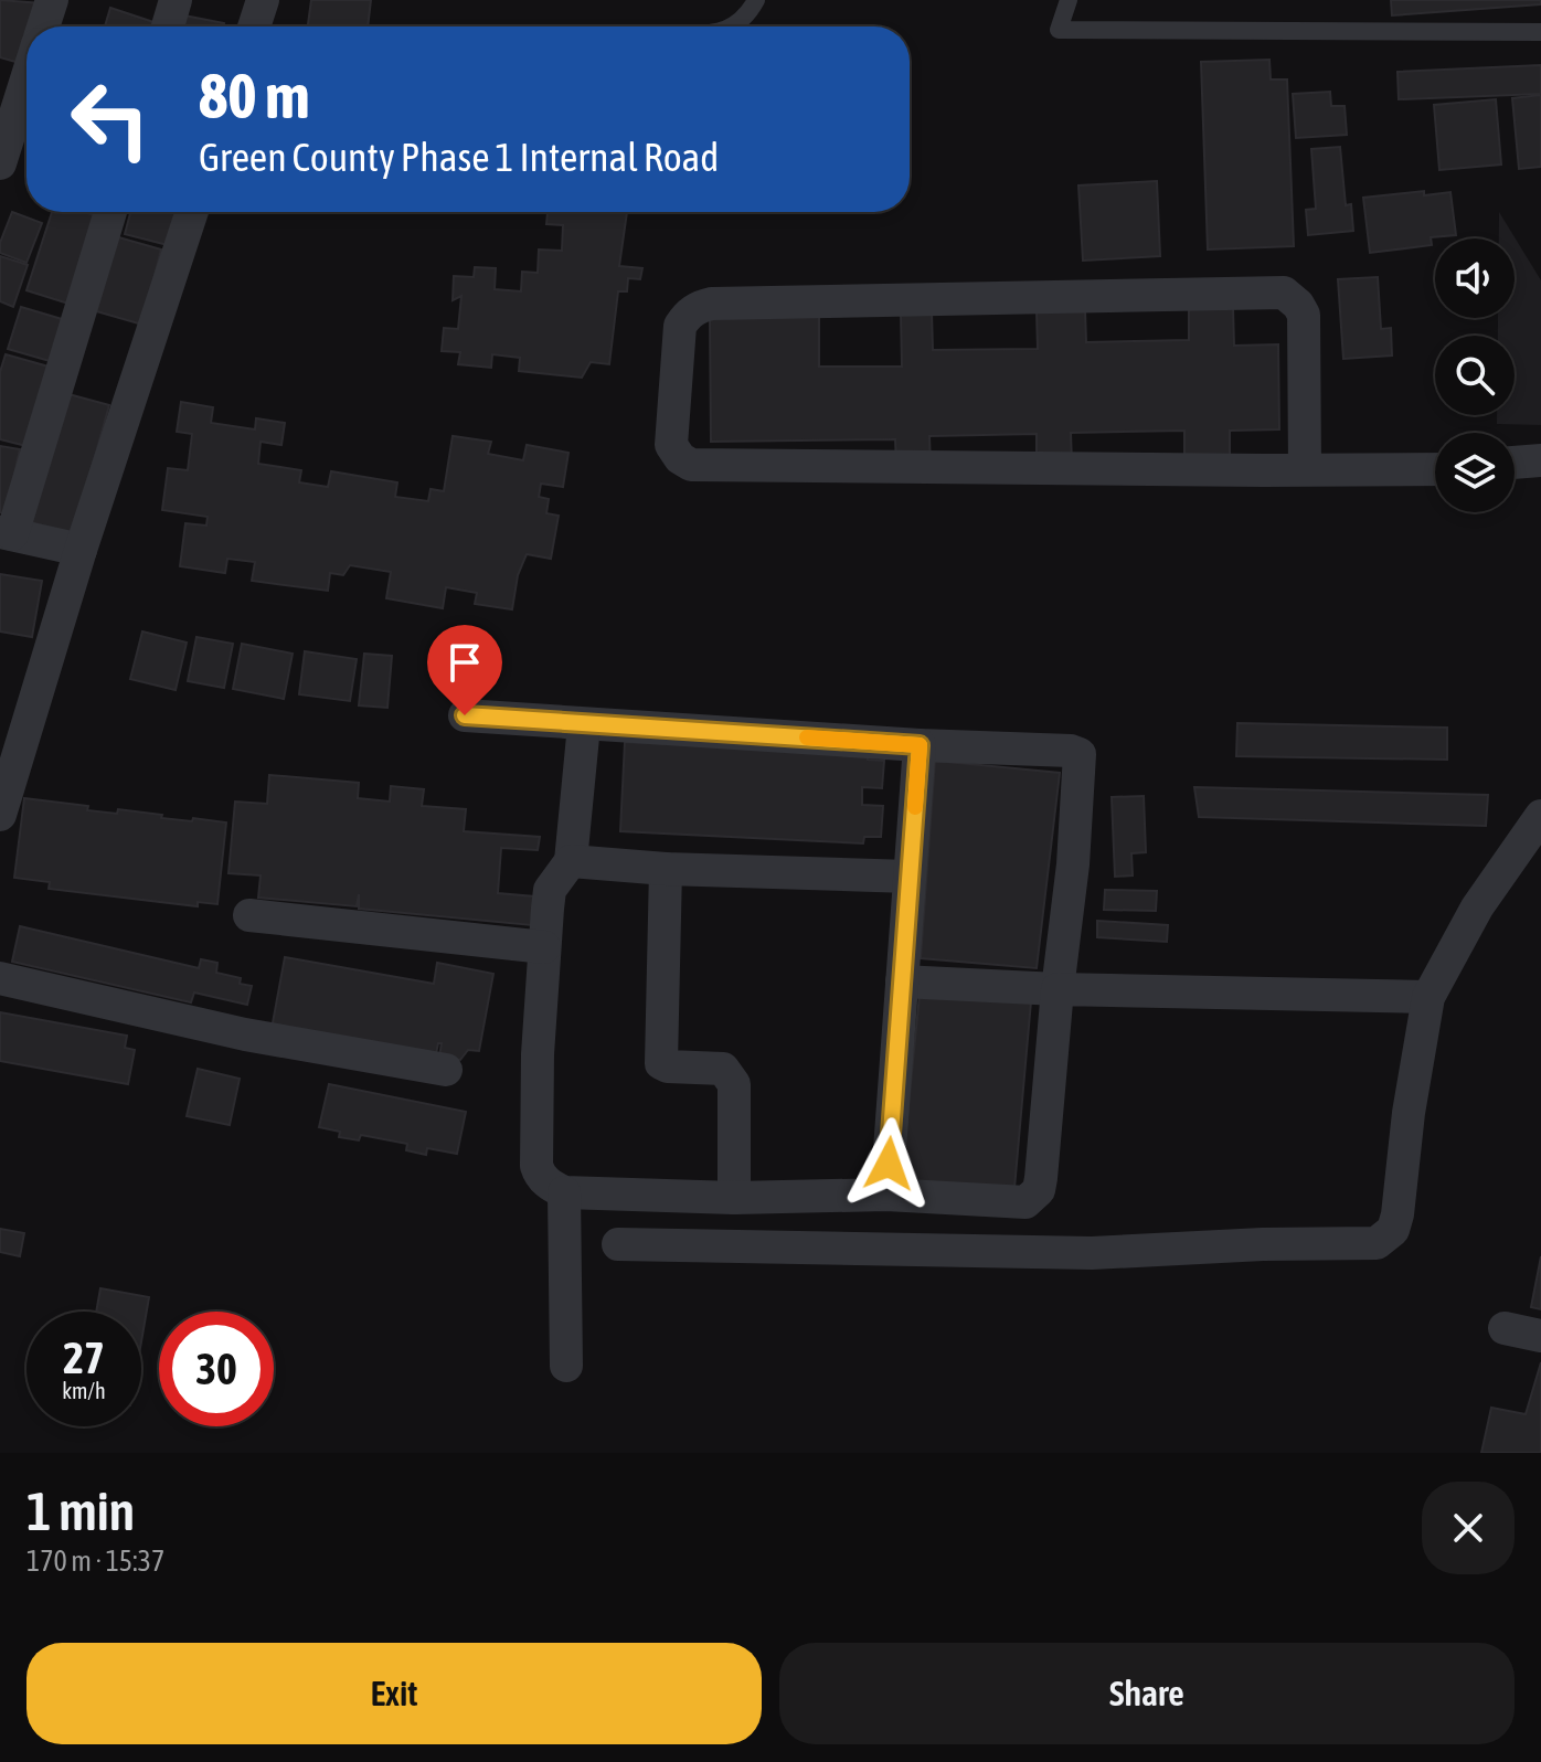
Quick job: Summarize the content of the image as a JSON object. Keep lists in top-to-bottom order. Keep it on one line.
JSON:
{"page":{"turn":["80 m","Green County Phase 1 Internal Road"],"speed":"27 km/h","limit":"30","heading":["1 min","170 m · 15:37"],"buttons":["Exit","Share"]}}
